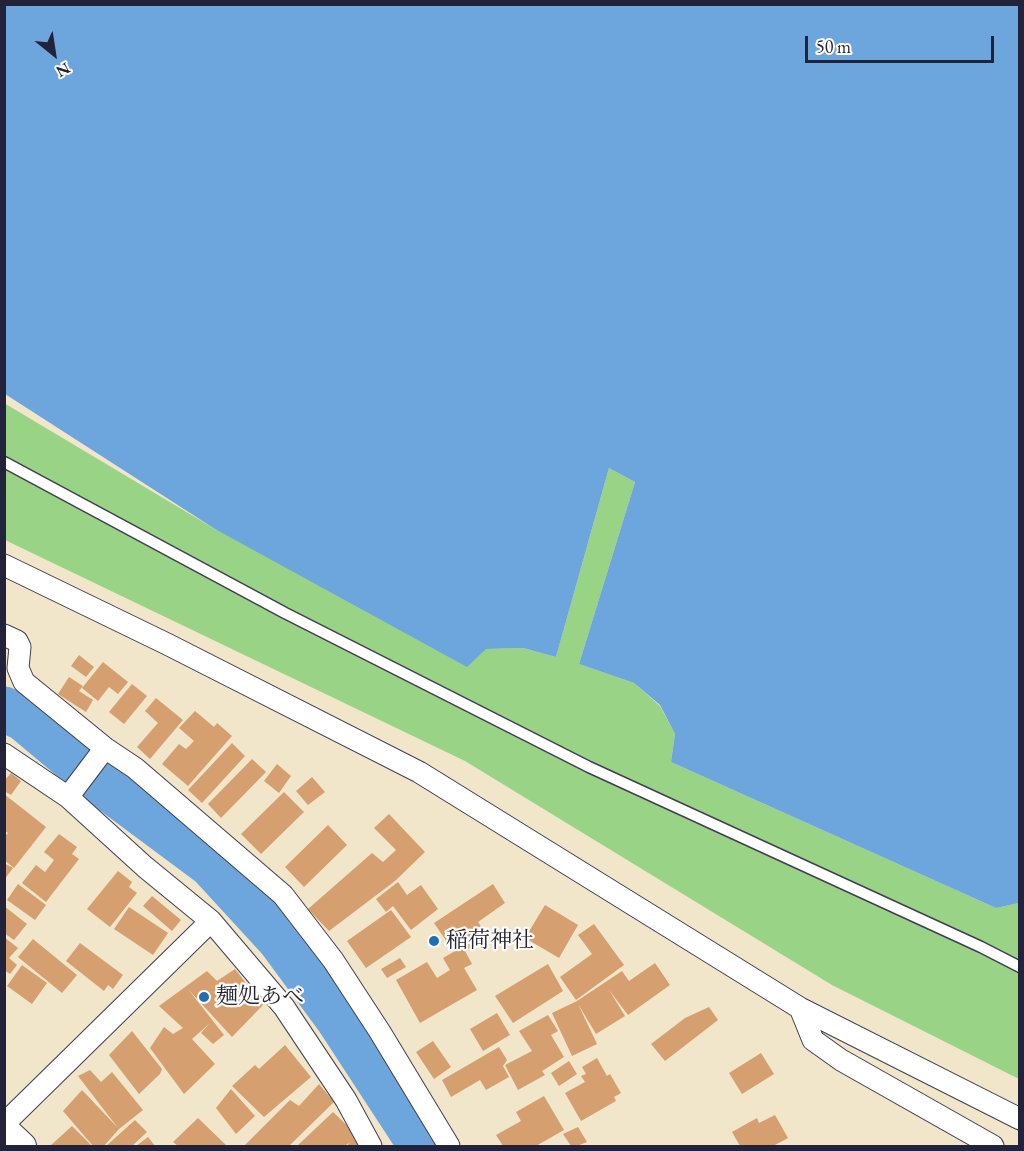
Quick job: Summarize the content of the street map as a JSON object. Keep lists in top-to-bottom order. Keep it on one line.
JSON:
{"places":["稲荷神社","麺処あべ"],"scale_bar":"50 m","north":"bottom right"}
